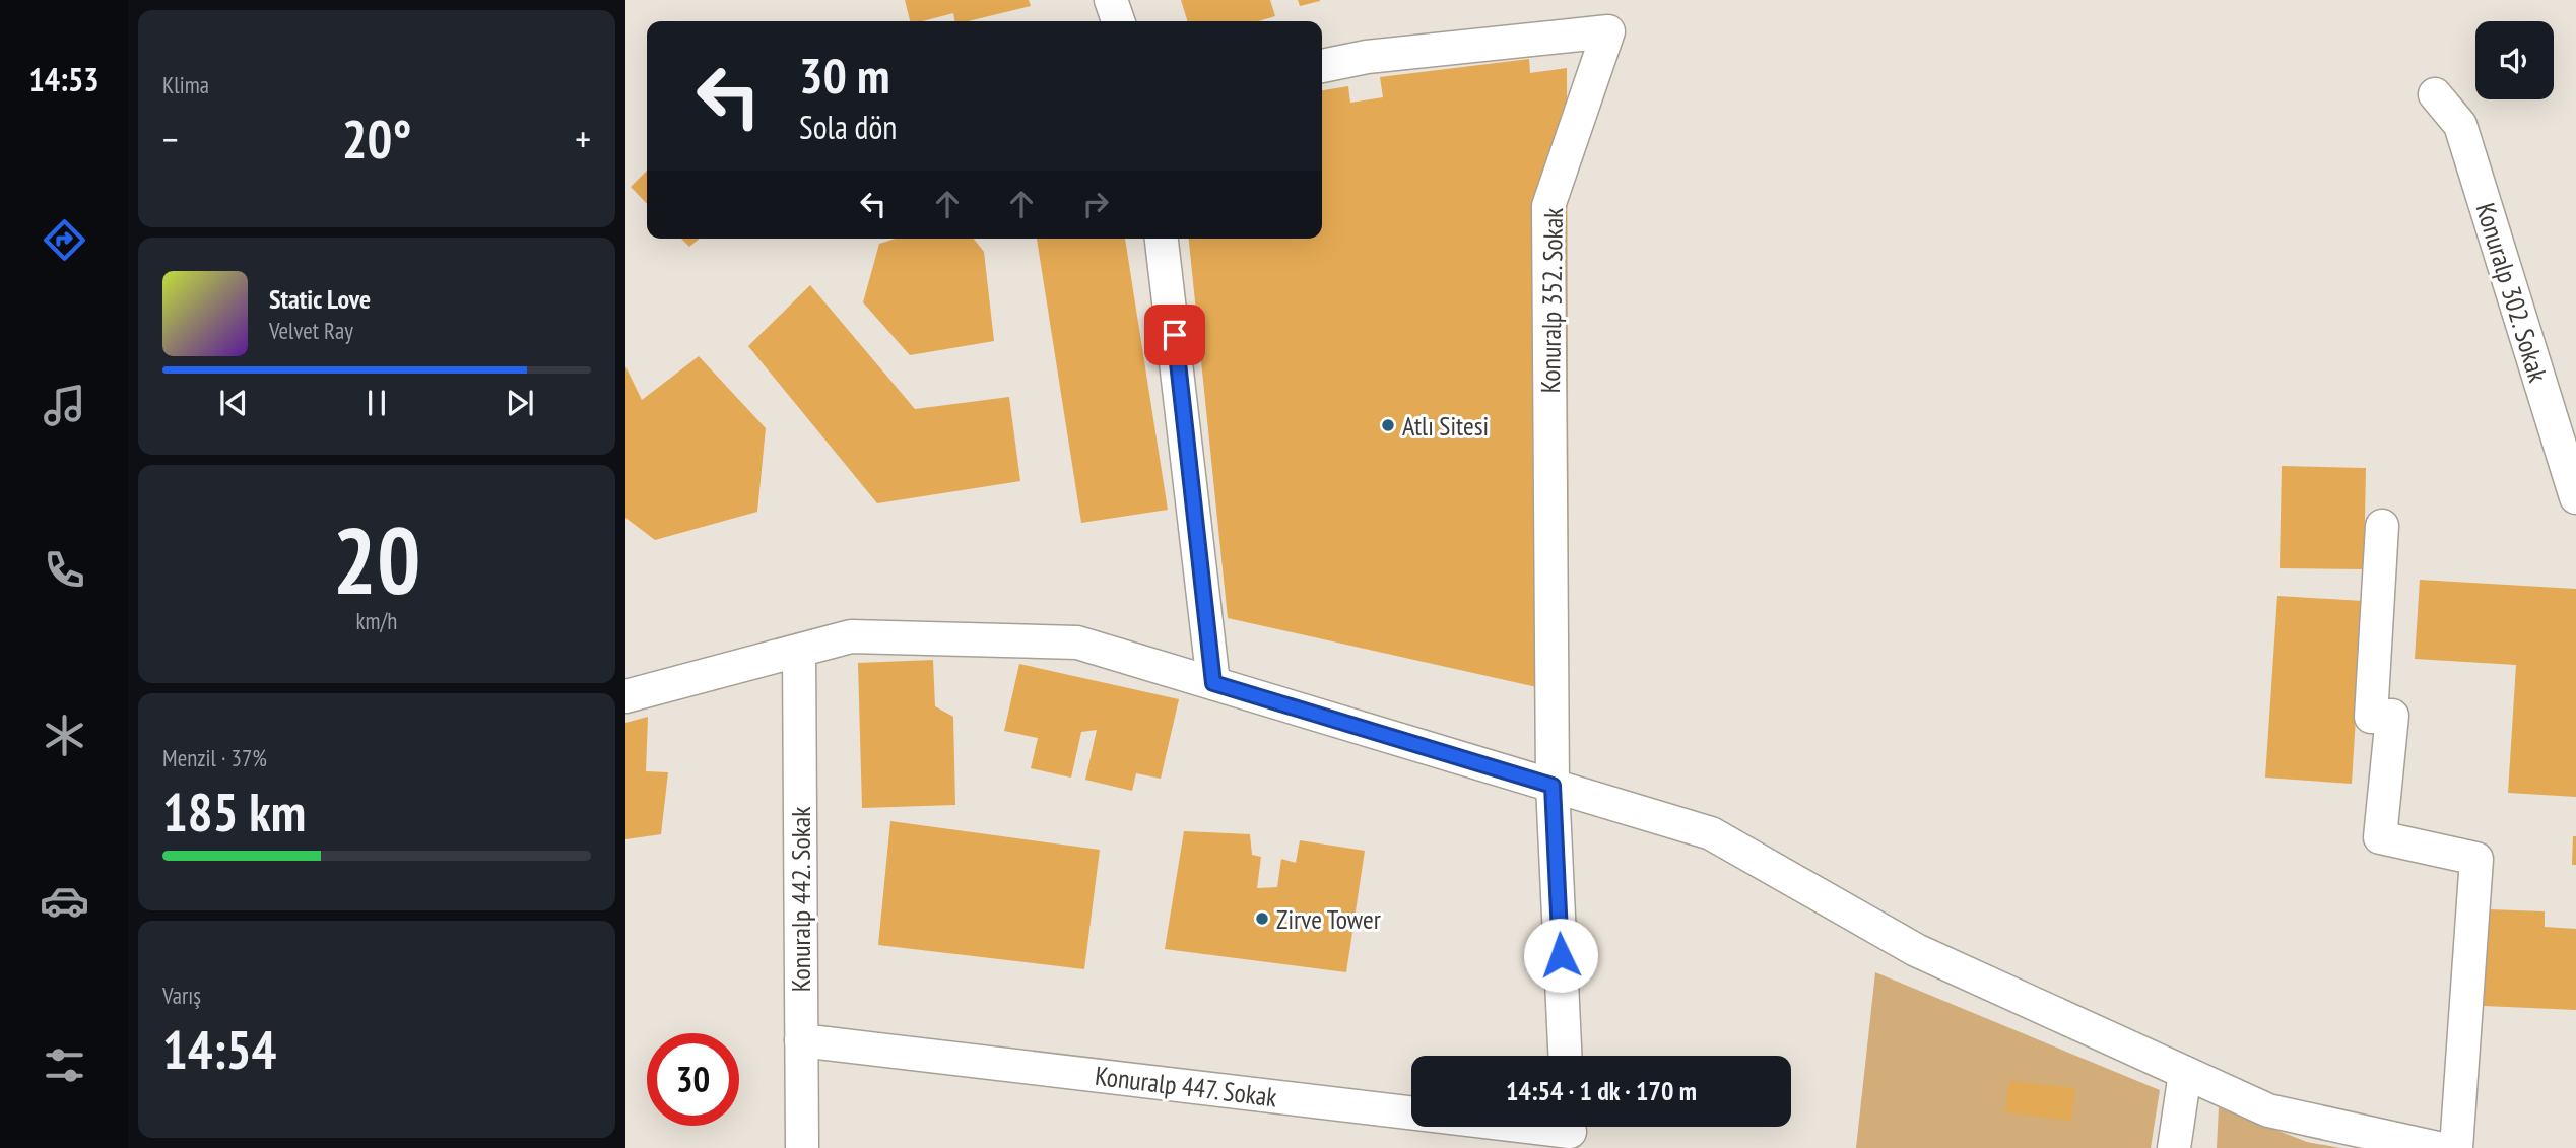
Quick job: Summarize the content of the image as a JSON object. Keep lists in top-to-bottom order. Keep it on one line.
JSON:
{"streets":{"street":["Konuralp 302. Sokak","Konuralp 352. Sokak","Konuralp 442. Sokak","Konuralp 447. Sokak"]},"crossings":[["Konuralp 442. Sokak","Konuralp 447. Sokak"]],"places":["Atlı Sitesi","Zirve Tower"],"page":{"tabs":"14:53","tile":["Klima",["20","km/h"],["Menzil · 37%","185 km"],["Varış","14:54"]],"turn":["30 m","Sola dön"],"heat":["−","20°","+"],"song":["Static Love","Velvet Ray"],"limit":"30","trip":"14:54 · 1 dk · 170 m"}}
